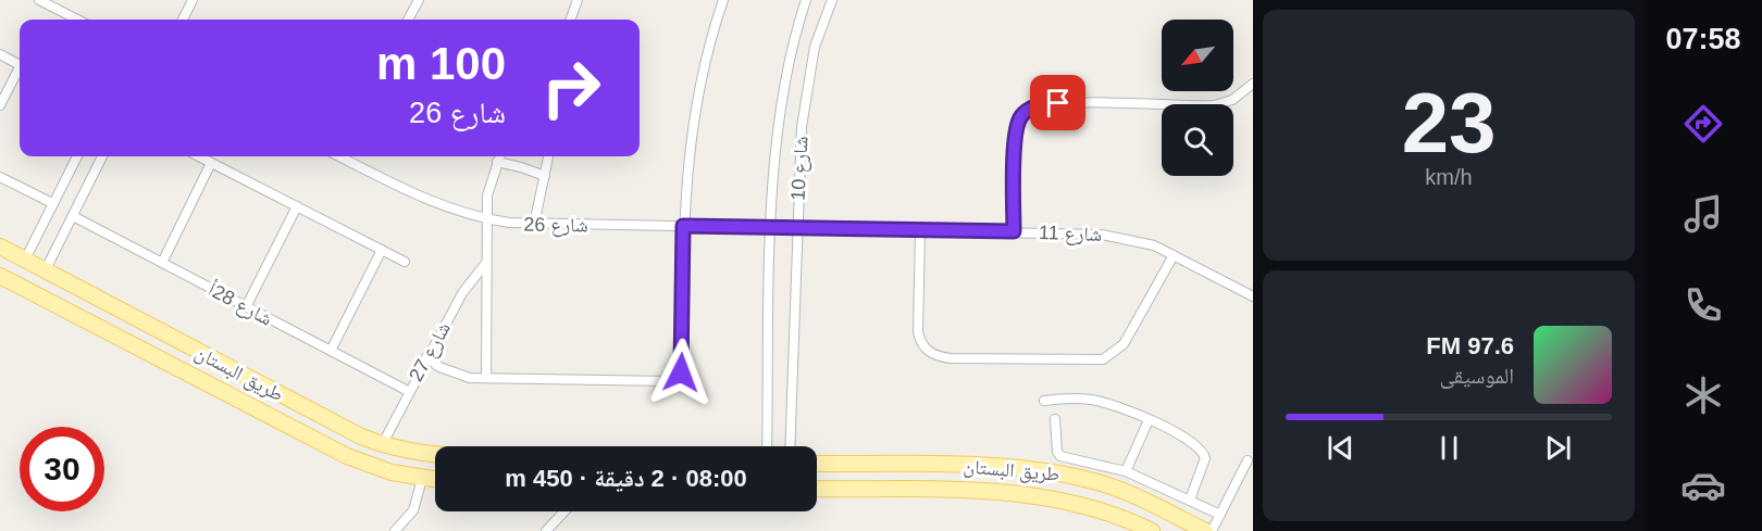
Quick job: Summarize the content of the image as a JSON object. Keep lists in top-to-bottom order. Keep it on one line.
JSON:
{"streets":{"main road":["طريق البستان"],"street":["شارع 10","شارع 26","شارع 11","شارع 28أ","شارع 27"]},"crossings":[["شارع 10","شارع 26"],["شارع 10","شارع 11"],["شارع 26","شارع 11"],["شارع 28أ","شارع 27"],["شارع 27","طريق البستان"]],"north":"bottom left","page":{"tabs":"07:58","tile":["23","km/h"],"turn":["100 m","شارع 26"],"song":["97.6 FM","الموسيقى"],"limit":"30","trip":"08:00 · 2 دقيقة · 450 m"}}
